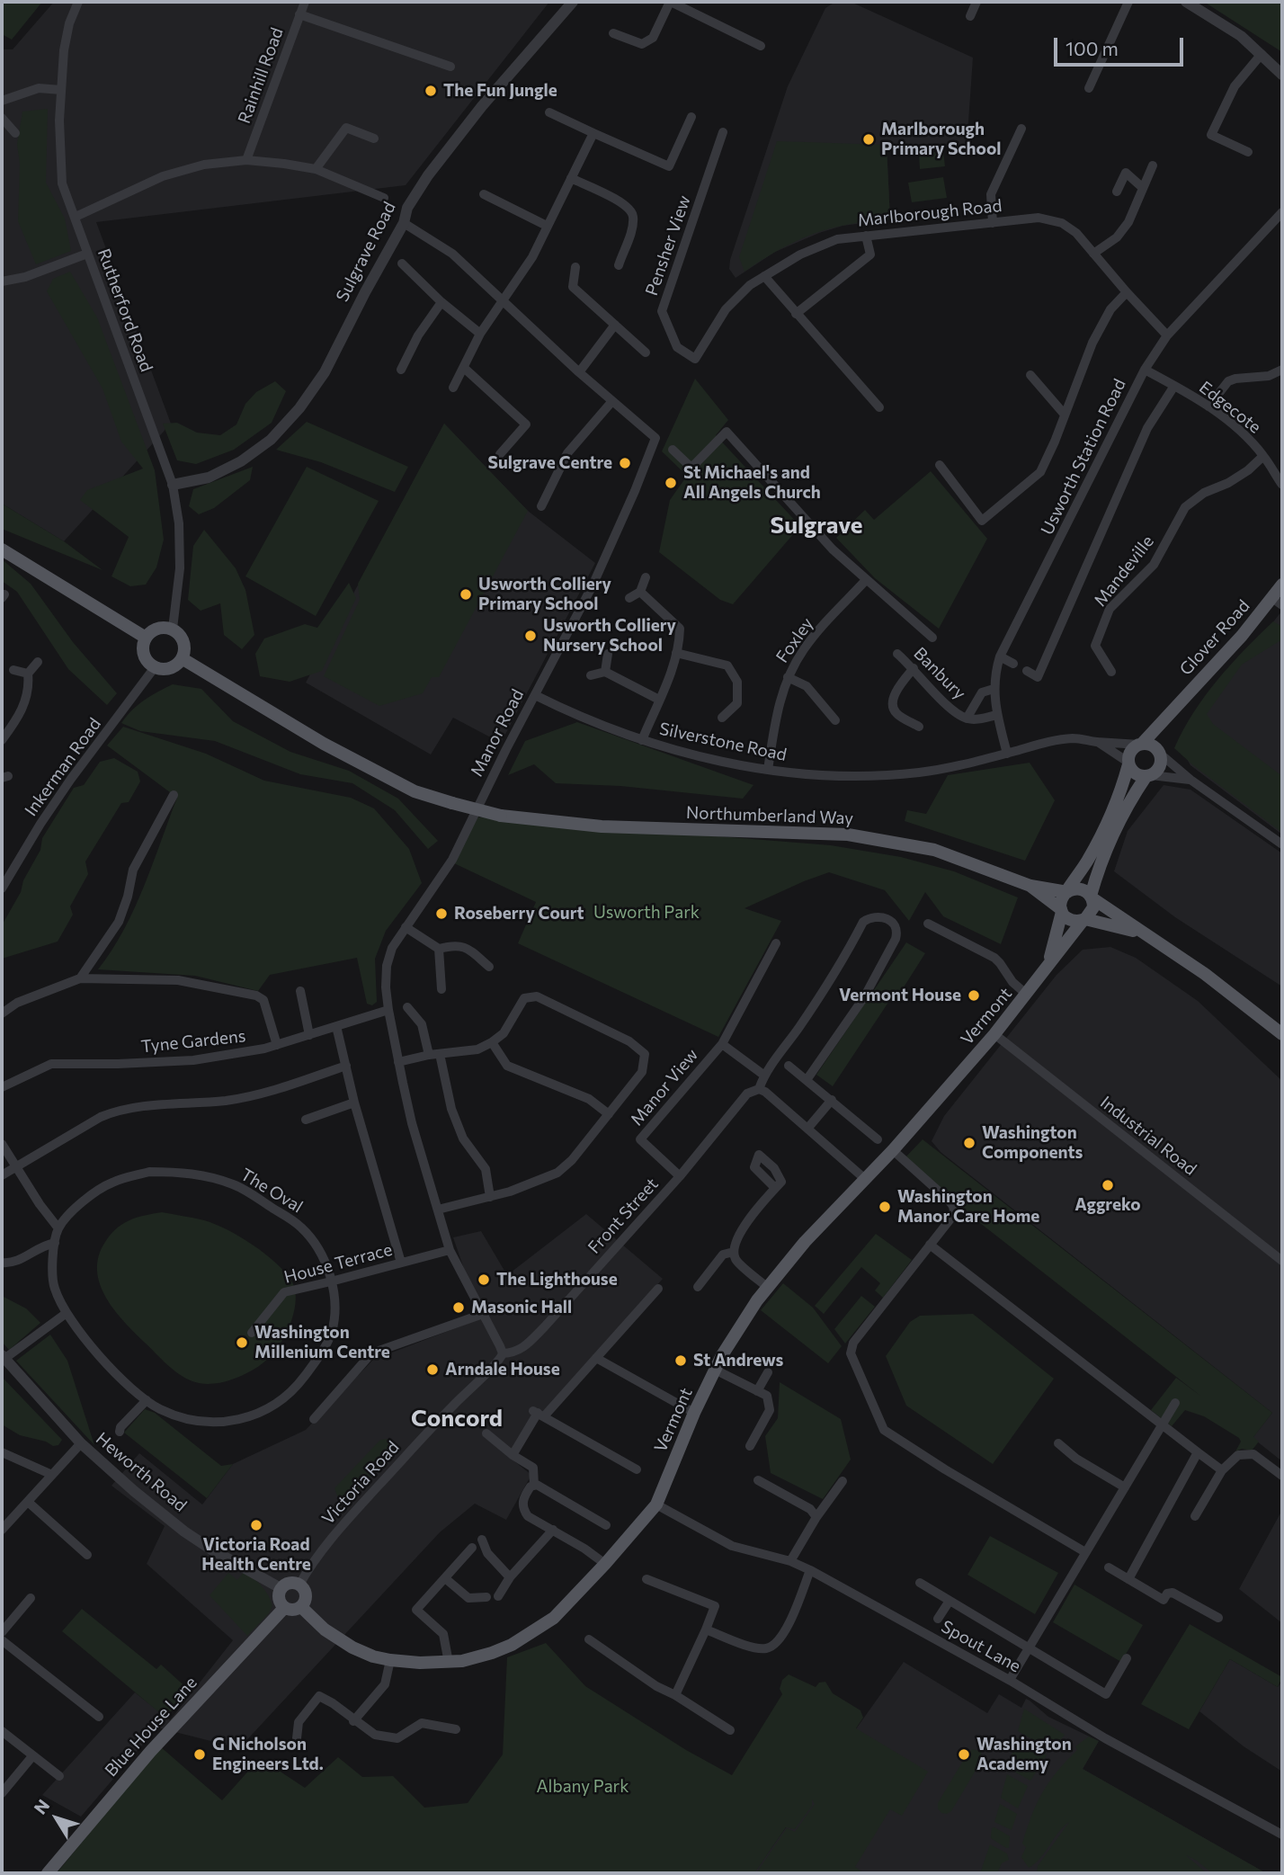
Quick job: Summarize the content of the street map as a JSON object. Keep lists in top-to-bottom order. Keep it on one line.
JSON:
{"streets":{"main road":["Glover Road","Northumberland Way","Vermont","Blue House Lane"],"street":["Rainhill Road","Marlborough Road","Pensher View","Sulgrave Road","Rutherford Road","Edgecote","Usworth Station Road","Mandeville","Foxley","Banbury","Manor Road","Silverstone Road","Inkerman Road","Tyne Gardens","Manor View","Industrial Road","The Oval","Front Street","House Terrace","Heworth Road","Victoria Road","Spout Lane"]},"crossings":[["Marlborough Road","Pensher View"],["Marlborough Road","Usworth Station Road"],["Sulgrave Road","Rutherford Road"],["Sulgrave Road","Manor Road"],["Rutherford Road","Inkerman Road"],["Rutherford Road","Northumberland Way"],["Edgecote","Usworth Station Road"],["Edgecote","Mandeville"],["Usworth Station Road","Banbury"],["Usworth Station Road","Silverstone Road"],["Glover Road","Silverstone Road"],["Foxley","Silverstone Road"],["Manor Road","Silverstone Road"],["Manor Road","Tyne Gardens"],["Manor Road","Front Street"],["Manor Road","House Terrace"],["Manor Road","Victoria Road"],["Inkerman Road","Northumberland Way"],["Northumberland Way","Vermont"],["Vermont","Industrial Road"],["Vermont","Heworth Road"],["Vermont","Victoria Road"],["Vermont","Spout Lane"],["Vermont","Blue House Lane"],["Manor View","Front Street"],["The Oval","House Terrace"],["Front Street","Victoria Road"],["Heworth Road","Victoria Road"],["Heworth Road","Blue House Lane"],["Victoria Road","Blue House Lane"]],"districts":["Sulgrave","Concord"],"parks":["Usworth Park","Albany Park"],"places":["The Fun Jungle","Marlborough Primary School","Sulgrave Centre","St Michael's and All Angels Church","Usworth Colliery Primary School","Usworth Colliery Nursery School","Roseberry Court","Vermont House","Washington Components","Aggreko","Washington Manor Care Home","The Lighthouse","Masonic Hall","Washington Millenium Centre","St Andrews","Arndale House","Victoria Road Health Centre","G Nicholson Engineers Ltd.","Washington Academy"],"scale_bar":"100 m","north":"top left"}
